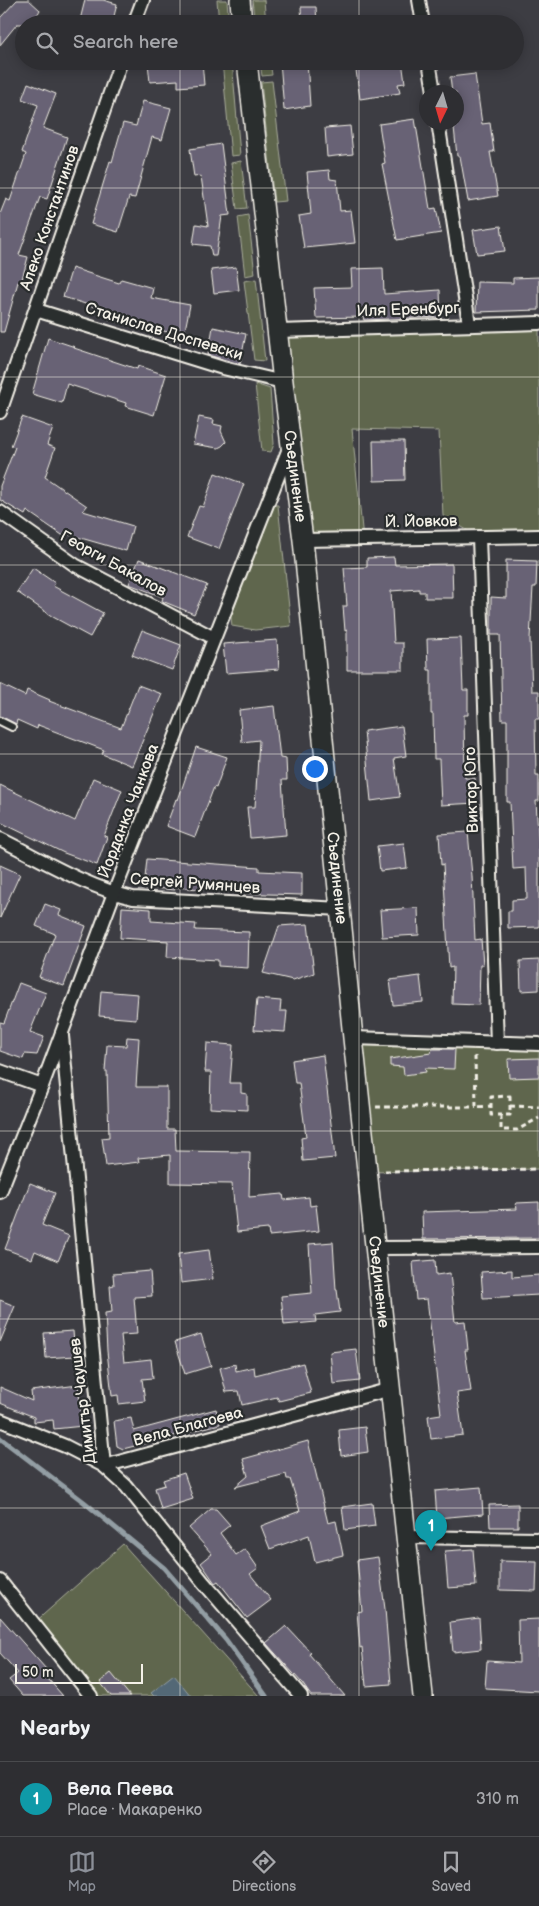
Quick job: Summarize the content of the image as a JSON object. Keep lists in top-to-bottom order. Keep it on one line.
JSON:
{"streets":{"street":["Алеко Константинов","Иля Еренбург","Станислав Доспевски","Съединение","Й. Йовков","Георги Бакалов","Виктор Юго","Йорданка Чанкова","Сергей Румянцев","Димитър Чаушев","Вела Благоева"]},"crossings":[["Алеко Константинов","Станислав Доспевски"],["Иля Еренбург","Съединение"],["Станислав Доспевски","Съединение"],["Съединение","Й. Йовков"],["Съединение","Йорданка Чанкова"],["Съединение","Сергей Румянцев"],["Съединение","Вела Благоева"],["Й. Йовков","Виктор Юго"],["Георги Бакалов","Йорданка Чанкова"],["Йорданка Чанкова","Сергей Румянцев"],["Йорданка Чанкова","Димитър Чаушев"],["Димитър Чаушев","Вела Благоева"]],"scale_bar":"50 m","north":"bottom","page":{"search":"Search here","pins":"1","scale":"50 m","heading":"Nearby","list":[{"mark":"1","name":"Вела Пеева","note":"Place · Макаренко","value":"310 m"}],"nav":["Map","Directions","Saved"]}}
